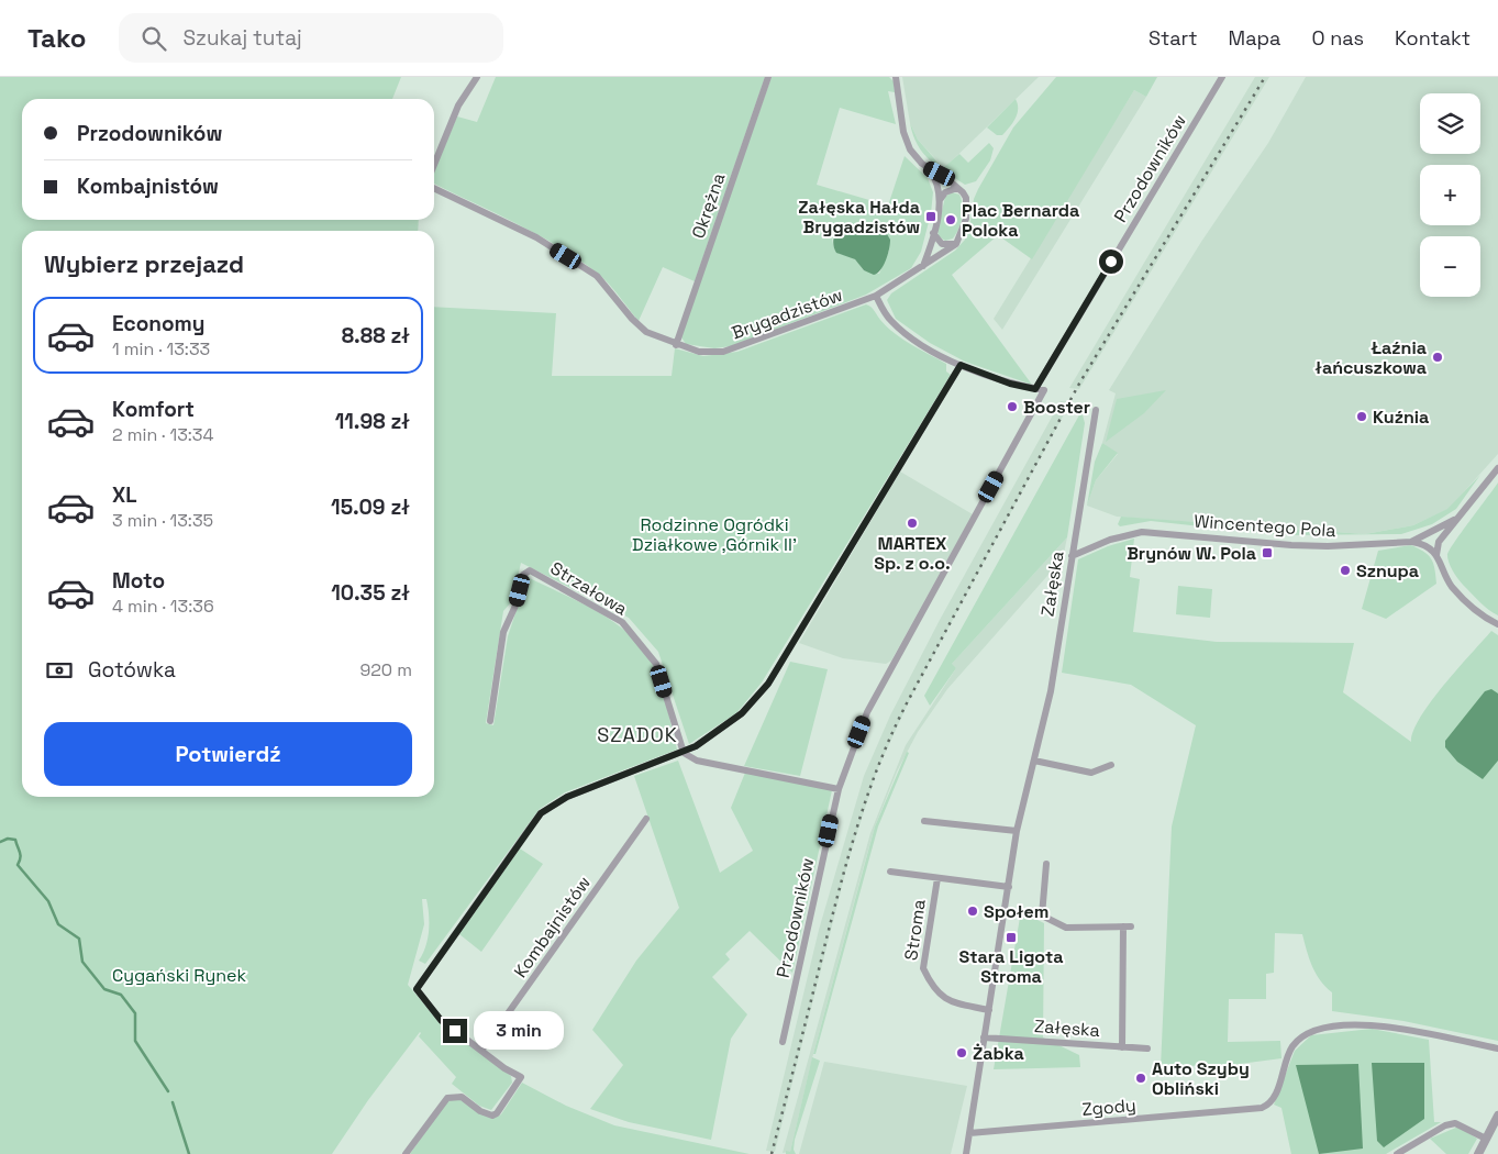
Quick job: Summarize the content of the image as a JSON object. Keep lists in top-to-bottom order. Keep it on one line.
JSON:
{"streets":{"street":["Przodowników","Okrężna","Brygadzistów","Wincentego Pola","Załęska","Strzałowa","Kombajnistów","Stroma","Zgody"]},"crossings":[["Okrężna","Brygadzistów"],["Wincentego Pola","Załęska"],["Załęska","Stroma"],["Załęska","Zgody"]],"districts":["SZADOK"],"parks":["Rodzinne Ogródki Działkowe ,Górnik II'","Cygański Rynek"],"places":{"transit":["Załęska Hałda Brygadzistów","Brynów W. Pola","Stara Ligota Stroma"],"other":["Plac Bernarda Poloka","Łaźnia łańcuszkowa","Booster","Kuźnia","MARTEX Sp. z o.o.","Sznupa","Społem","Żabka","Auto Szyby Obliński"]},"page":{"header":"Tako","search":"Szukaj tutaj","nav":["Start","Mapa","O nas","Kontakt"],"map_buttons":["+","−"],"banner":["Przodowników","Kombajnistów"],"heading":"Wybierz przejazd","list":[{"name":"Economy","note":"1 min · 13:33","value":"8.88 zł"},{"name":"Komfort","note":"2 min · 13:34","value":"11.98 zł"},{"name":"XL","note":"3 min · 13:35","value":"15.09 zł"},{"name":"Moto","note":"4 min · 13:36","value":"10.35 zł"}],"pay":["Gotówka","920 m"],"buttons":"Potwierdź","bubble":"3 min"}}
